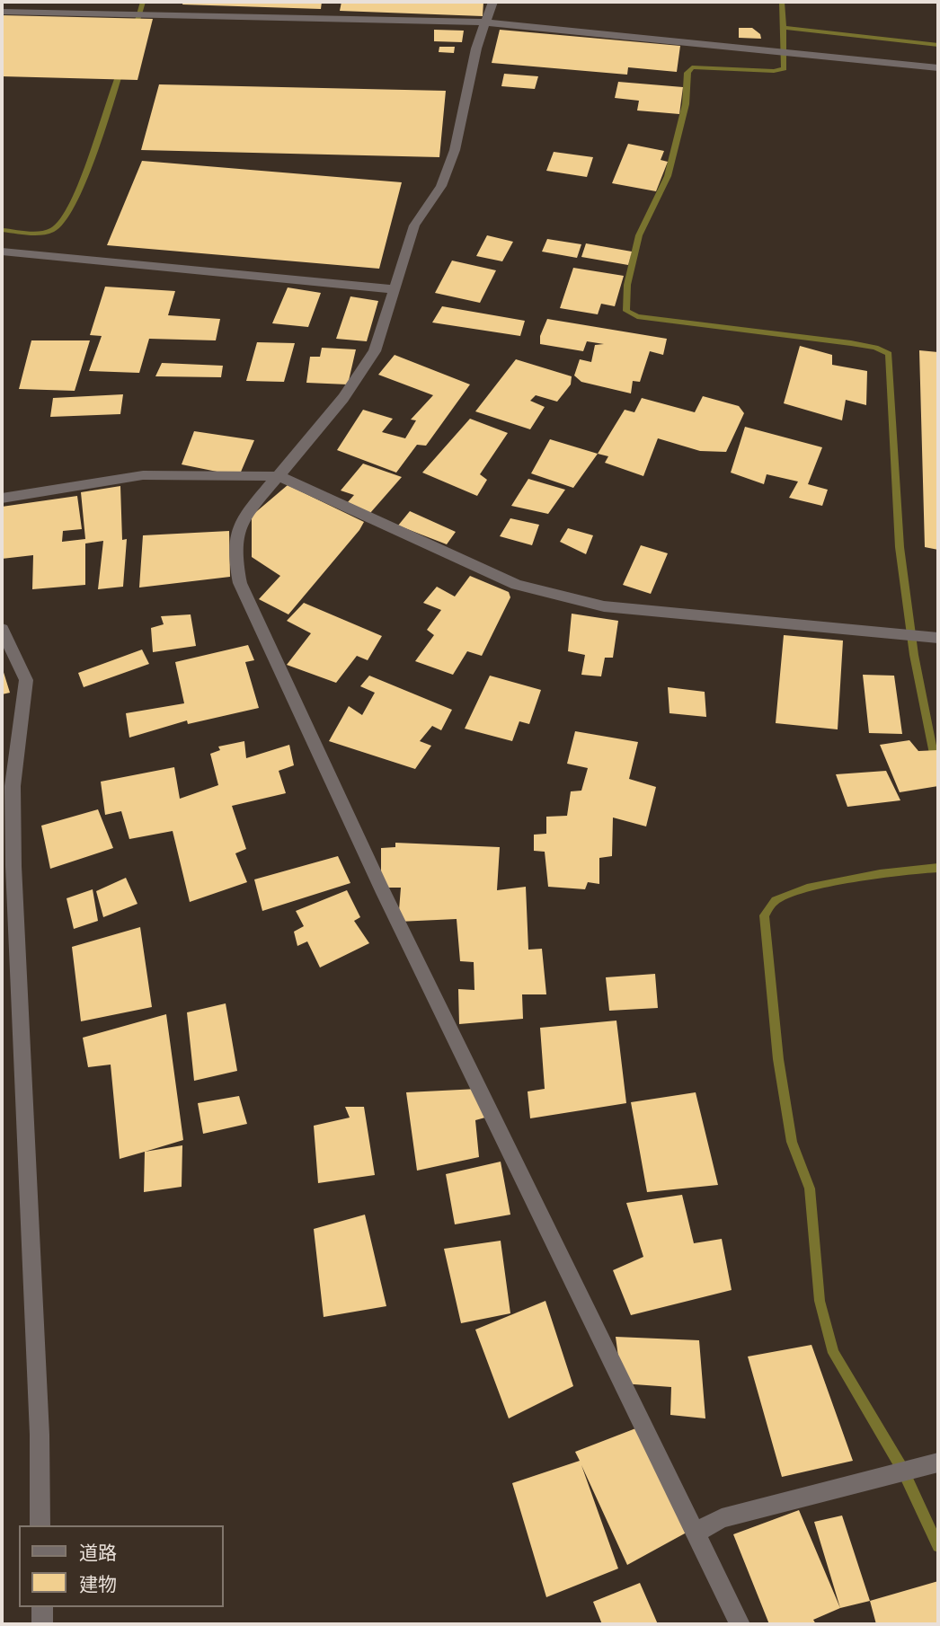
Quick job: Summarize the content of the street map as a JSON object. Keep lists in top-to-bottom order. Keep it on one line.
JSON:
{"legend":["道路","建物"]}
